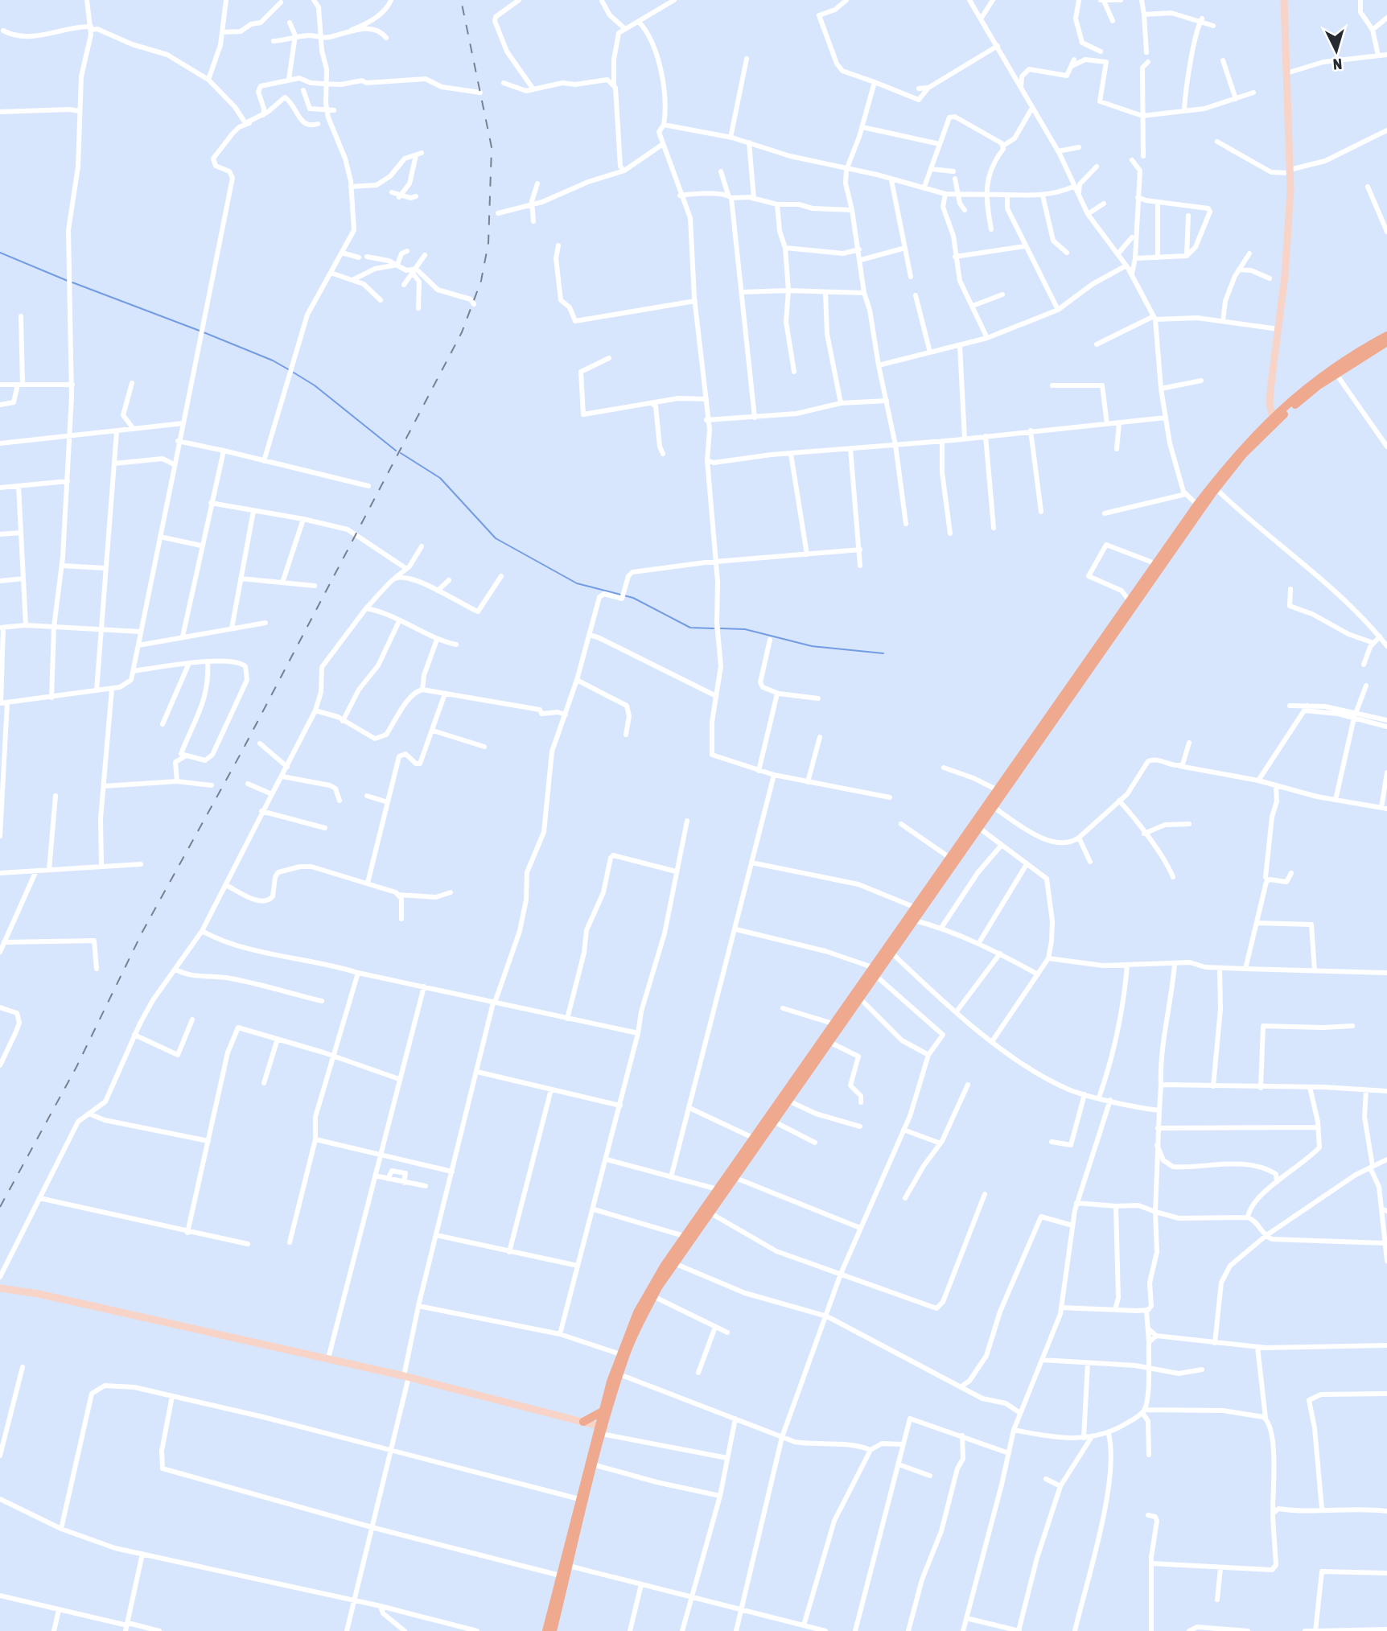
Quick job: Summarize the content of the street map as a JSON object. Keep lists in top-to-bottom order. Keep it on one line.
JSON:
{"north":"bottom"}
